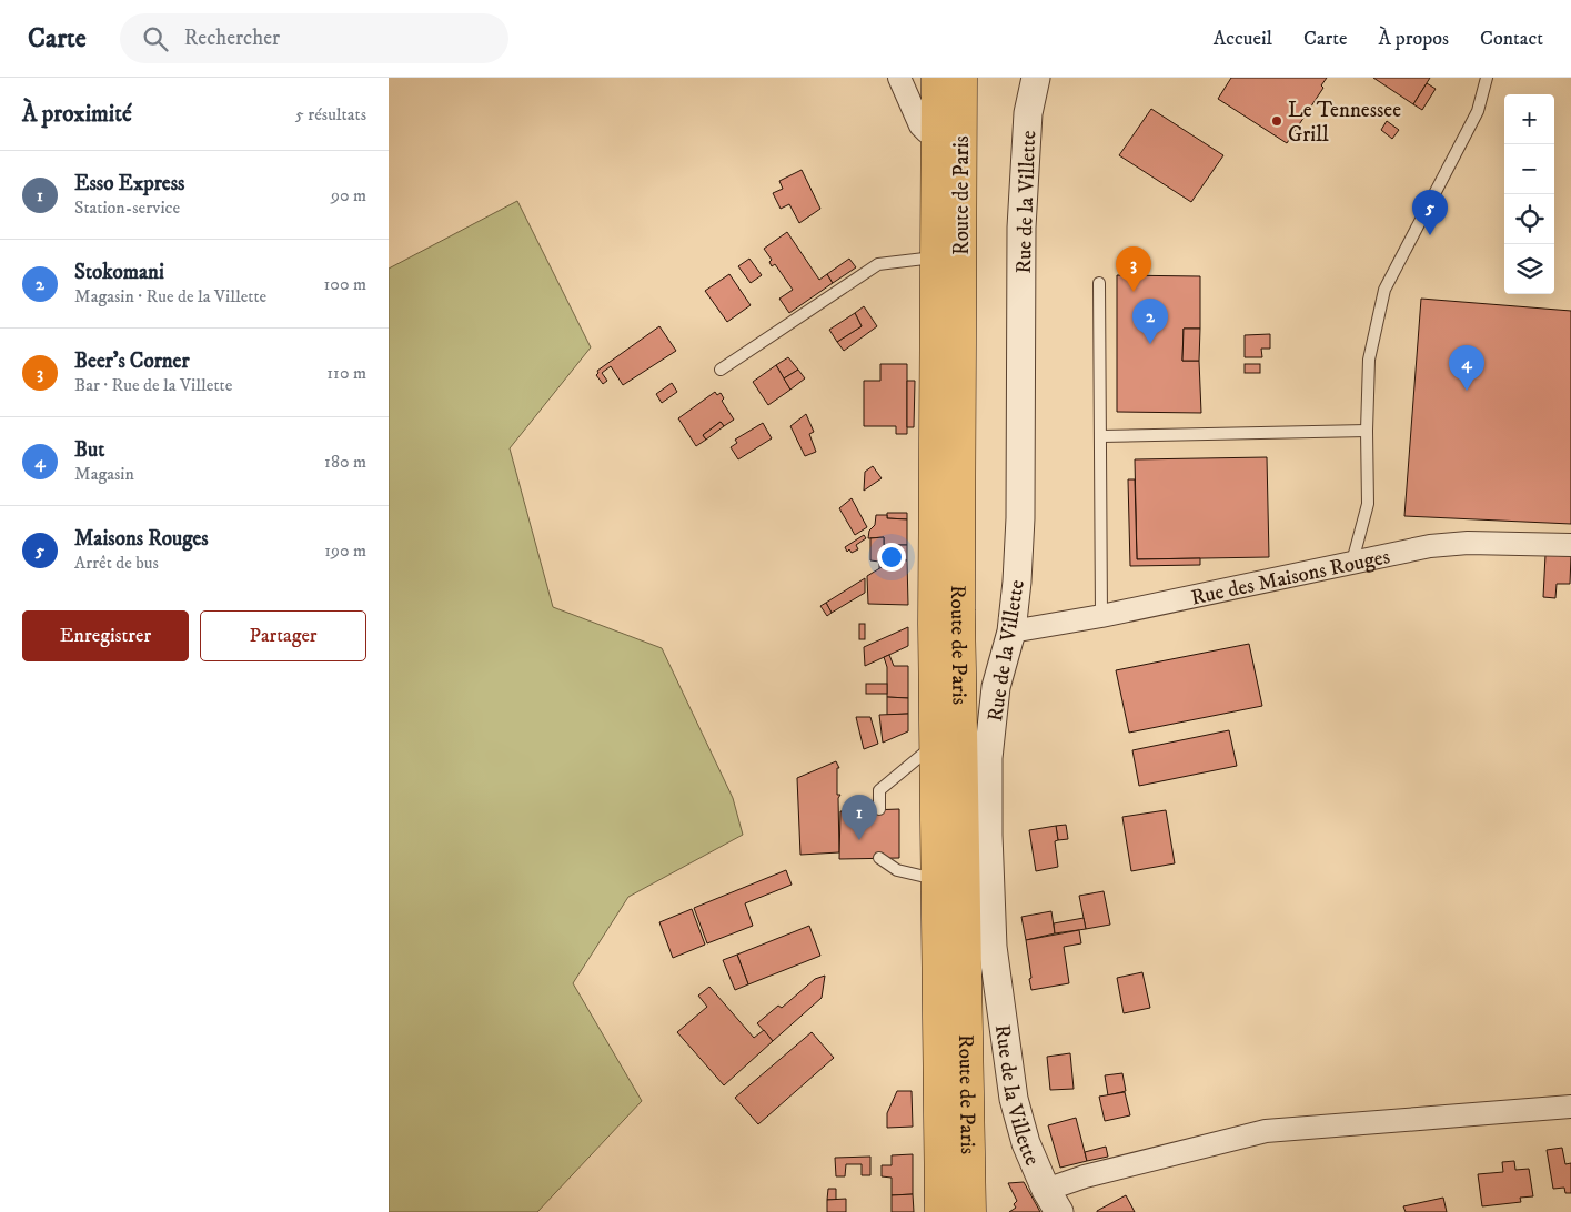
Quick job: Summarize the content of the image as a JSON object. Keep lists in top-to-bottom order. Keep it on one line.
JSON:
{"streets":{"main road":["Route de Paris"],"street":["Rue de la Villette","Rue des Maisons Rouges"]},"crossings":[["Rue de la Villette","Rue des Maisons Rouges"]],"places":["Le Tennessee Grill"],"page":{"header":"Carte","search":"Rechercher","nav":["Accueil","Carte","À propos","Contact"],"heading":["À proximité","5 résultats"],"map_buttons":["+","−"],"list":[{"mark":"1","name":"Esso Express","note":"Station-service","value":"90 m"},{"mark":"2","name":"Stokomani","note":"Magasin · Rue de la Villette","value":"100 m"},{"mark":"3","name":"Beer's Corner","note":"Bar · Rue de la Villette","value":"110 m"},{"mark":"4","name":"But","note":"Magasin","value":"180 m"},{"mark":"5","name":"Maisons Rouges","note":"Arrêt de bus","value":"190 m"}],"pins":["5","3","2","4","1"],"buttons":["Enregistrer","Partager"]}}
